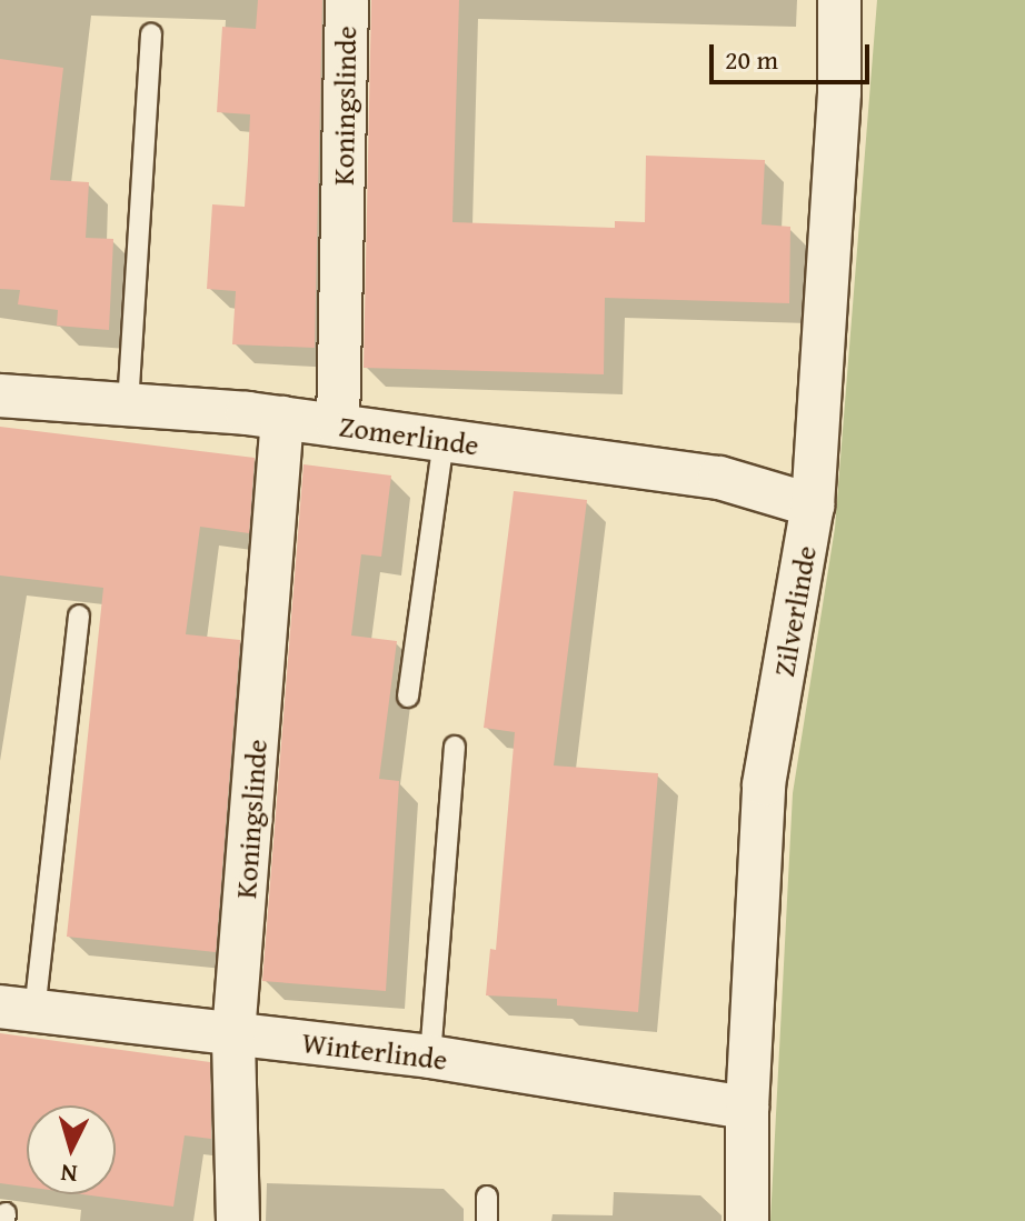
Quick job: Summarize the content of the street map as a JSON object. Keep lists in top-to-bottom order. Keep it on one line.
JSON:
{"streets":{"street":["Koningslinde","Zomerlinde","Zilverlinde","Winterlinde"]},"crossings":[["Koningslinde","Zomerlinde"],["Koningslinde","Winterlinde"],["Zomerlinde","Zilverlinde"],["Zilverlinde","Winterlinde"]],"scale_bar":"20 m","north":"bottom"}
